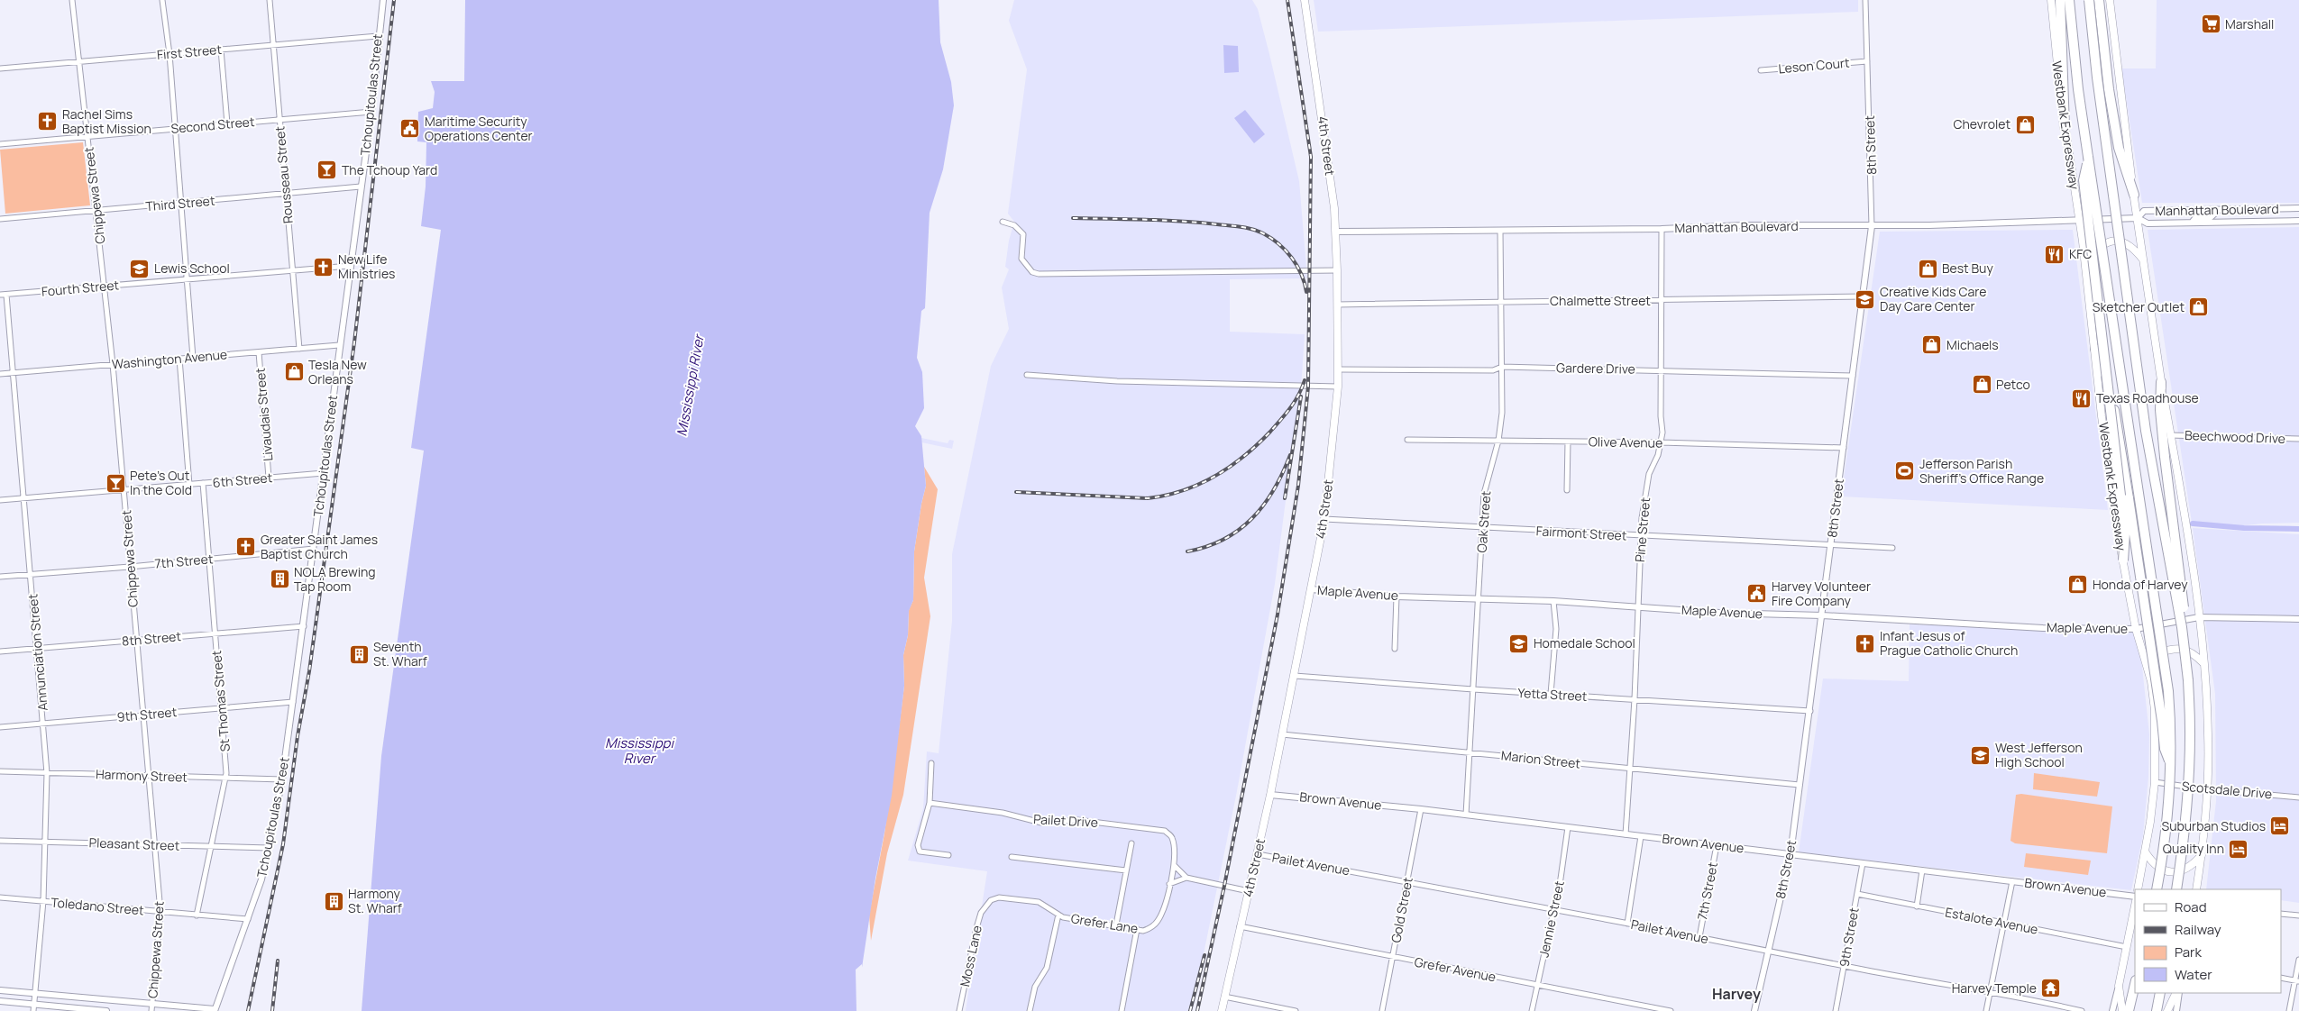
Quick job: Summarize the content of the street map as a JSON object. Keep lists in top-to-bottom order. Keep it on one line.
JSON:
{"streets":{"highway":["Westbank Expressway"],"main road":["4th Street"],"street":["First Street","Leson Court","Tchoupitoulas Street","Second Street","8th Street","Rousseau Street","Chippewa Street","Third Street","Manhattan Boulevard","Fourth Street","Chalmette Street","Washington Avenue","Gardere Drive","Livaudais Street","Beechwood Drive","Olive Avenue","6th Street","Oak Street","Pine Street","Fairmont Street","7th Street","Maple Avenue","Annunciation Street","Yetta Street","St Thomas Street","9th Street","Marion Street","Harmony Street","Scotsdale Drive","Brown Avenue","Pailet Drive","Pleasant Street","Pailet Avenue","Toledano Street","Gold Street","Jennie Street","Estalote Avenue","Grefer Lane","Moss Lane","Grefer Avenue"]},"crossings":[["First Street","Tchoupitoulas Street"],["First Street","Rousseau Street"],["First Street","Chippewa Street"],["Leson Court","8th Street"],["Tchoupitoulas Street","Second Street"],["Tchoupitoulas Street","8th Street"],["Tchoupitoulas Street","Third Street"],["Tchoupitoulas Street","Fourth Street"],["Tchoupitoulas Street","Washington Avenue"],["Tchoupitoulas Street","6th Street"],["Tchoupitoulas Street","7th Street"],["Tchoupitoulas Street","9th Street"],["Tchoupitoulas Street","Harmony Street"],["Tchoupitoulas Street","Pleasant Street"],["Tchoupitoulas Street","Toledano Street"],["Second Street","Rousseau Street"],["Second Street","Chippewa Street"],["Westbank Expressway","Manhattan Boulevard"],["Westbank Expressway","Maple Avenue"],["Westbank Expressway","Scotsdale Drive"],["8th Street","Chippewa Street"],["8th Street","Manhattan Boulevard"],["8th Street","Chalmette Street"],["8th Street","Gardere Drive"],["8th Street","Olive Avenue"],["8th Street","Fairmont Street"],["8th Street","Maple Avenue"],["8th Street","Annunciation Street"],["8th Street","Yetta Street"],["8th Street","St Thomas Street"],["8th Street","Marion Street"],["8th Street","Brown Avenue"],["8th Street","Pailet Avenue"],["4th Street","Manhattan Boulevard"],["4th Street","Chalmette Street"],["4th Street","Gardere Drive"],["4th Street","Fairmont Street"],["4th Street","Maple Avenue"],["4th Street","Yetta Street"],["4th Street","Marion Street"],["4th Street","Brown Avenue"],["4th Street","Pailet Avenue"],["4th Street","Grefer Avenue"],["Rousseau Street","Third Street"],["Rousseau Street","Fourth Street"],["Rousseau Street","Washington Avenue"],["Chippewa Street","Third Street"],["Chippewa Street","Fourth Street"],["Chippewa Street","Washington Avenue"],["Chippewa Street","6th Street"],["Chippewa Street","7th Street"],["Chippewa Street","9th Street"],["Chippewa Street","Harmony Street"],["Chippewa Street","Pleasant Street"],["Chippewa Street","Toledano Street"],["Manhattan Boulevard","Oak Street"],["Manhattan Boulevard","Pine Street"],["Fourth Street","Annunciation Street"],["Chalmette Street","Oak Street"],["Chalmette Street","Pine Street"],["Washington Avenue","Livaudais Street"],["Washington Avenue","Annunciation Street"],["Gardere Drive","Oak Street"],["Gardere Drive","Pine Street"],["Livaudais Street","6th Street"],["Olive Avenue","Oak Street"],["Olive Avenue","Pine Street"],["6th Street","Annunciation Street"],["6th Street","St Thomas Street"],["Oak Street","Fairmont Street"],["Oak Street","Maple Avenue"],["Oak Street","Yetta Street"],["Oak Street","Marion Street"],["Oak Street","Brown Avenue"],["Pine Street","Fairmont Street"],["Pine Street","Maple Avenue"],["Pine Street","Yetta Street"],["Pine Street","Marion Street"],["Pine Street","Brown Avenue"],["7th Street","Annunciation Street"],["7th Street","St Thomas Street"],["7th Street","Brown Avenue"],["7th Street","Pailet Avenue"],["Annunciation Street","9th Street"],["Annunciation Street","Harmony Street"],["Annunciation Street","Pleasant Street"],["Annunciation Street","Toledano Street"],["St Thomas Street","9th Street"],["St Thomas Street","Harmony Street"],["St Thomas Street","Pleasant Street"],["St Thomas Street","Toledano Street"],["9th Street","Brown Avenue"],["9th Street","Pailet Avenue"],["9th Street","Estalote Avenue"],["Brown Avenue","Gold Street"],["Brown Avenue","Jennie Street"],["Pailet Drive","Grefer Lane"],["Pailet Avenue","Gold Street"],["Pailet Avenue","Jennie Street"],["Gold Street","Grefer Avenue"],["Jennie Street","Grefer Avenue"],["Grefer Lane","Moss Lane"]],"districts":["Harvey"],"water":["Mississippi River"],"places":{"supermarket":["Marshall"],"church":["Rachel Sims Baptist Mission","New Life Ministries","Greater Saint James Baptist Church","Infant Jesus of Prague Catholic Church"],"shop":["Chevrolet","Best Buy","Sketcher Outlet","Michaels","Tesla New Orleans","Petco","Honda of Harvey"],"public building":["Maritime Security Operations Center","Harvey Volunteer Fire Company"],"bar":["The Tchoup Yard","Pete's Out In the Cold"],"restaurant":["KFC","Texas Roadhouse"],"school or university":["Lewis School","Creative Kids Care Day Care Center","Homedale School","West Jefferson High School"],"sports":["Jefferson Parish Sheriff's Office Range"],"building":["NOLA Brewing Tap Room","Seventh St. Wharf","Harmony St. Wharf"],"hotel":["Suburban Studios","Quality Inn"],"temple":["Harvey Temple"]},"legend":["Road","Railway","Park","Water"]}
